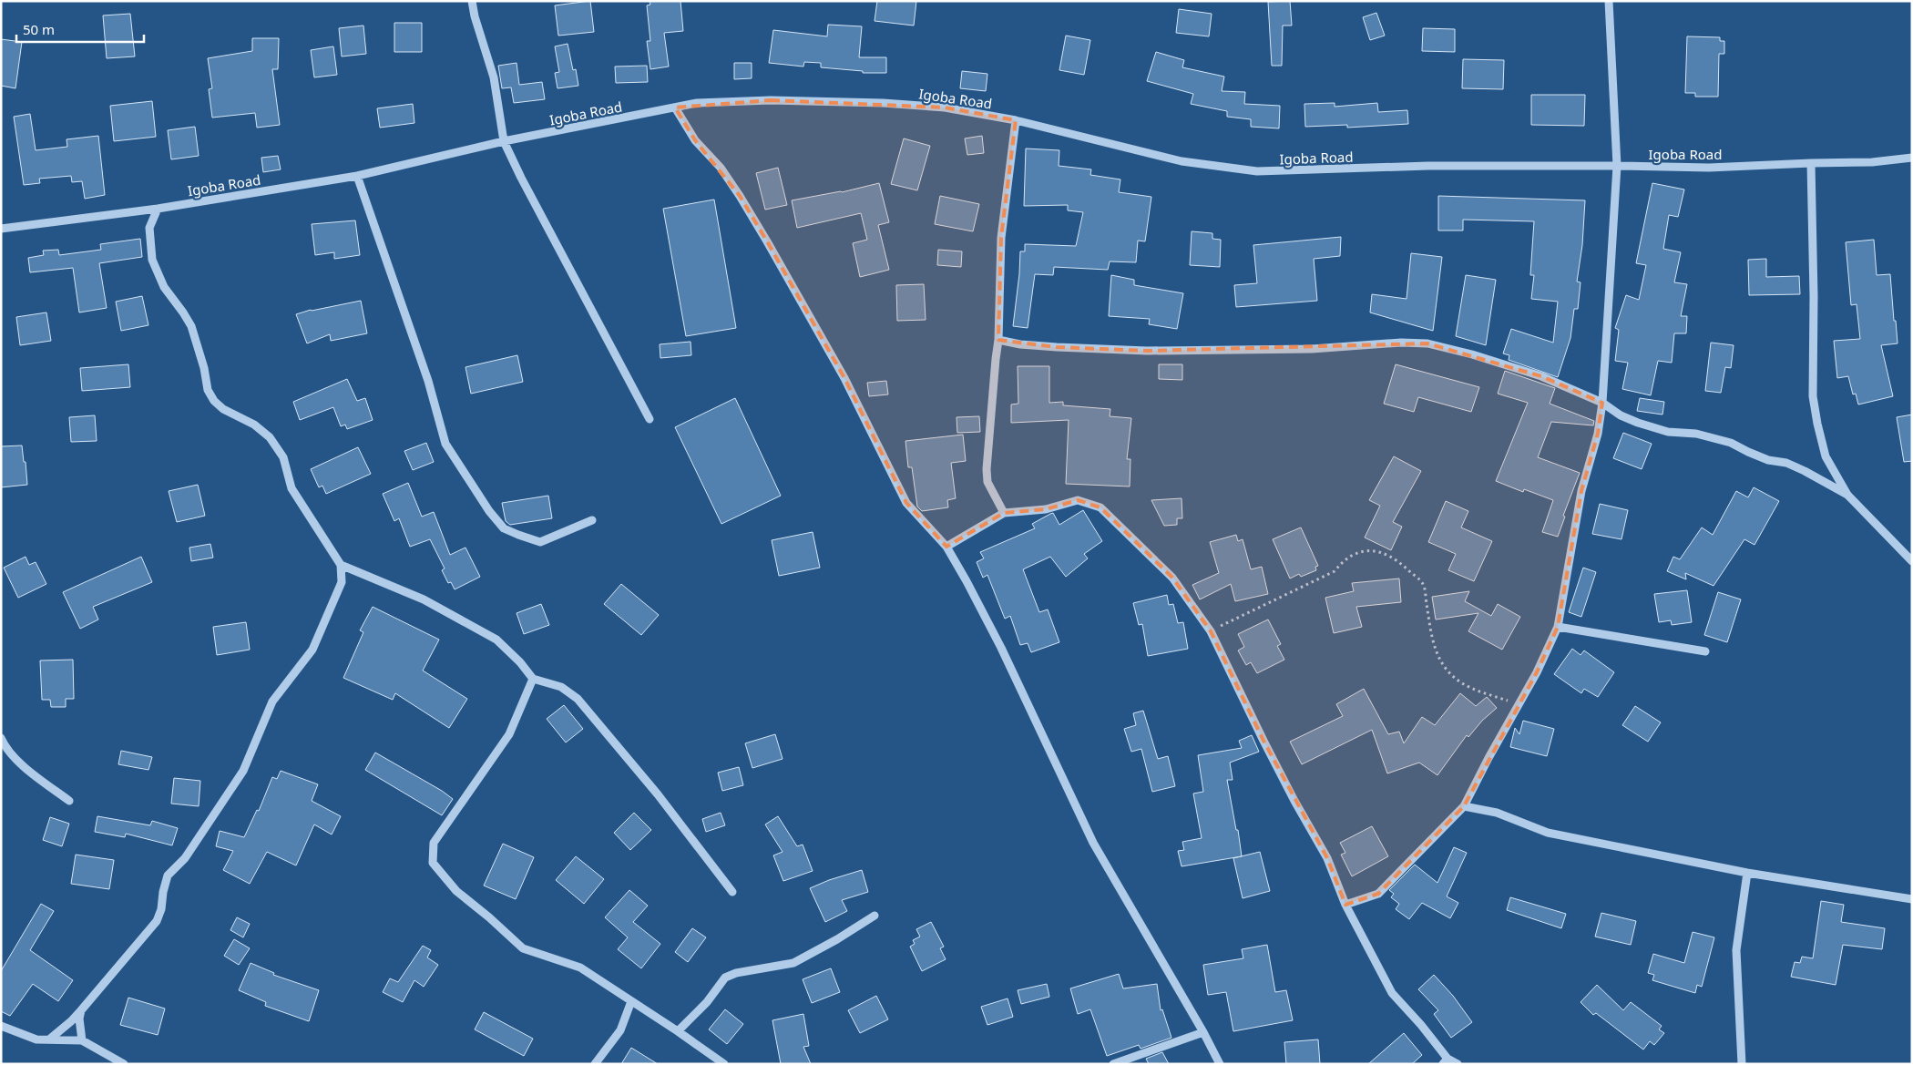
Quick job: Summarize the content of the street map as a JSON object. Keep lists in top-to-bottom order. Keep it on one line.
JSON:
{"streets":{"street":["Igoba Road"]},"scale_bar":"50 m"}
